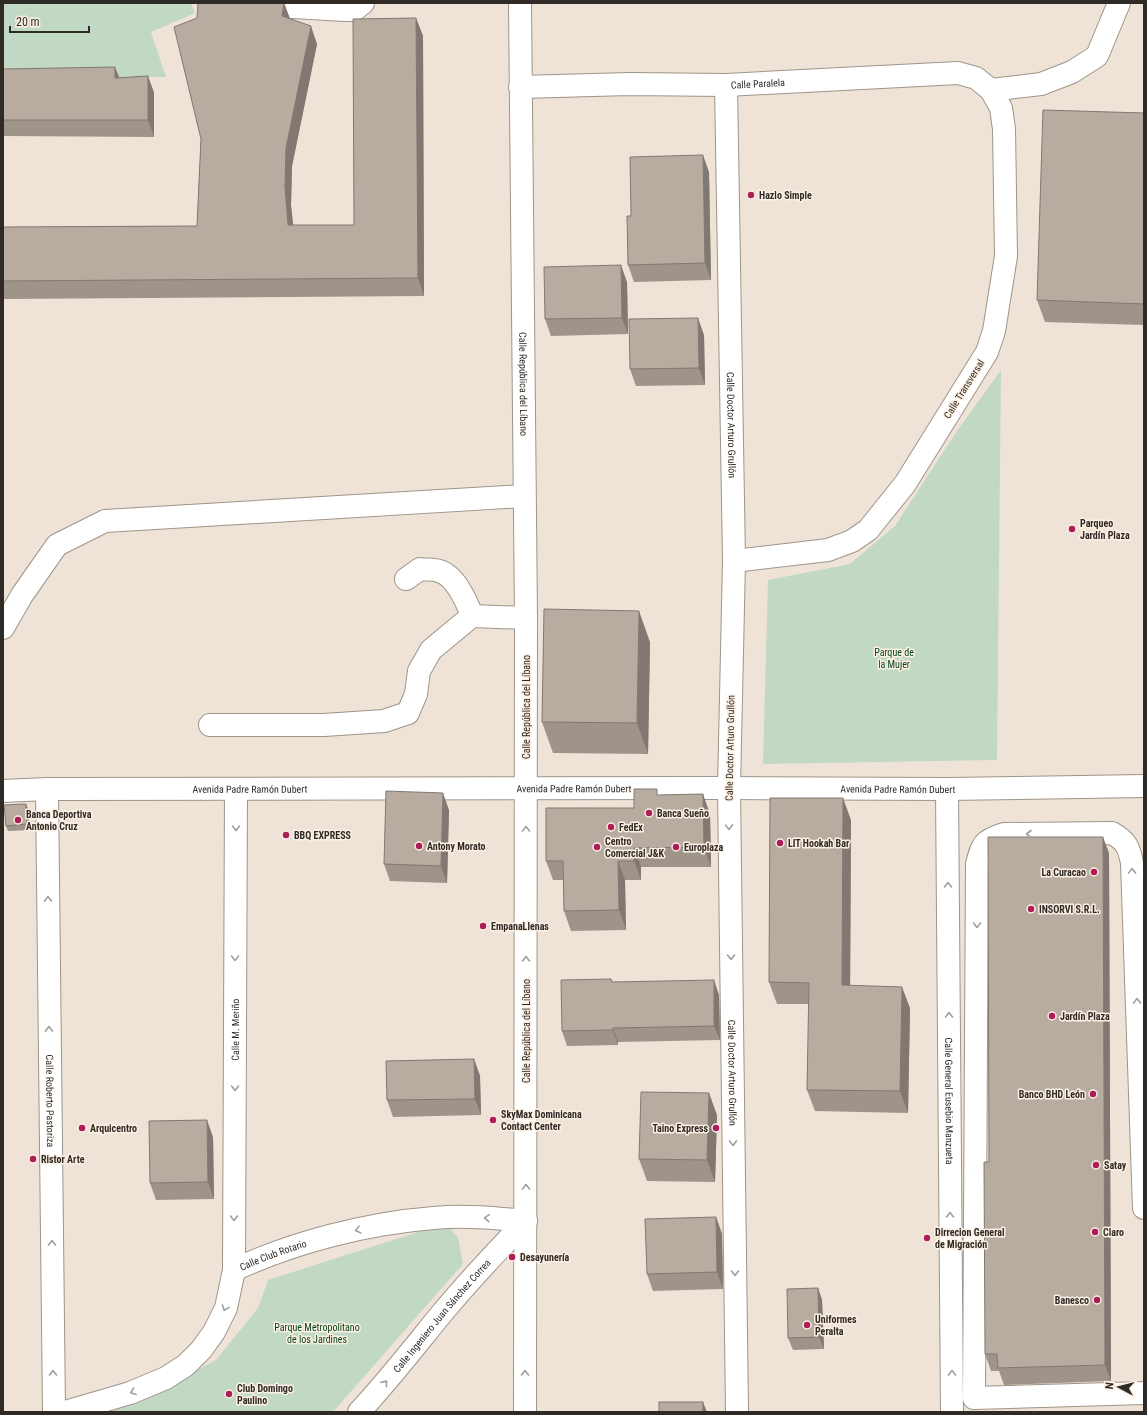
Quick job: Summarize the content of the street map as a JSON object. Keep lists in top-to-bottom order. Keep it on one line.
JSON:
{"streets":{"street":["Calle Paralela","Calle República del Líbano","Calle Transversal","Calle Doctor Arturo Grullón","Avenida Padre Ramón Dubert","Calle M. Meriño","Calle Roberto Pastoriza","Calle General Eusebio Manzueta","Calle Club Rotario","Calle Ingeniero Juan Sánchez Correa"]},"crossings":[["Calle Paralela","Calle República del Líbano"],["Calle Paralela","Calle Transversal"],["Calle Paralela","Calle Doctor Arturo Grullón"],["Calle República del Líbano","Avenida Padre Ramón Dubert"],["Calle República del Líbano","Calle Club Rotario"],["Calle República del Líbano","Calle Ingeniero Juan Sánchez Correa"],["Calle Transversal","Calle Doctor Arturo Grullón"],["Calle Doctor Arturo Grullón","Avenida Padre Ramón Dubert"],["Avenida Padre Ramón Dubert","Calle M. Meriño"],["Avenida Padre Ramón Dubert","Calle Roberto Pastoriza"],["Avenida Padre Ramón Dubert","Calle General Eusebio Manzueta"],["Calle M. Meriño","Calle Club Rotario"],["Calle Club Rotario","Calle Ingeniero Juan Sánchez Correa"]],"one_way":["Calle República del Líbano","Calle Doctor Arturo Grullón","Calle M. Meriño","Calle Roberto Pastoriza","Calle General Eusebio Manzueta","Calle Club Rotario","Calle Ingeniero Juan Sánchez Correa"],"parks":["Parque de la Mujer","Parque Metropolitano de los Jardines"],"places":["Hazlo Simple","Parqueo Jardín Plaza","Banca Sueño","Banca Deportiva Antonio Cruz","FedEx","BBQ EXPRESS","LIT Hookah Bar","Antony Morato","Centro Comercial J&K","Europlaza","La Curacao","INSORVI S.R.L.","EmpanaLlenas","Jardín Plaza","Banco BHD León","SkyMax Dominicana Contact Center","Arquicentro","Taino Express","Ristor Arte","Satay","Claro","Dirrecion General de Migración","Desayunería","Banesco","Uniformes Peralta","Club Domingo Paulino"],"scale_bar":"20 m","north":"left"}
